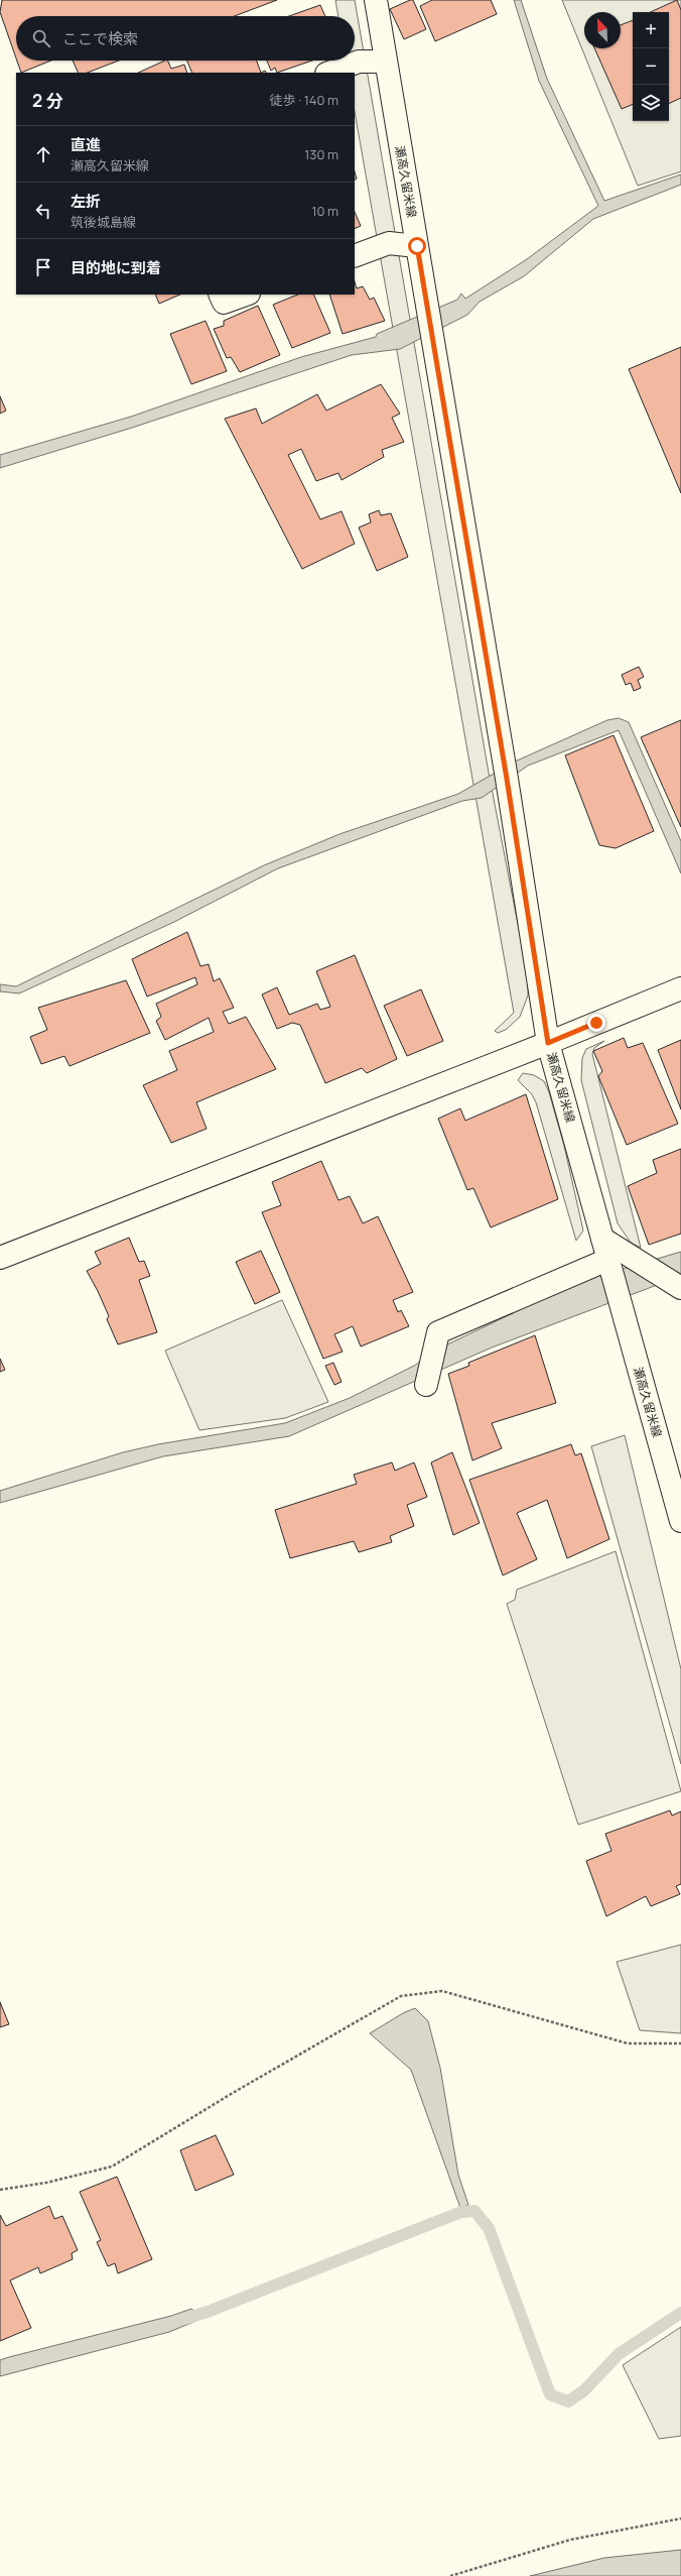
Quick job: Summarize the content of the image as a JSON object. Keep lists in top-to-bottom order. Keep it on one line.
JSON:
{"streets":{"main road":["瀬高久留米線"]},"north":"top left","page":{"map_buttons":["+","−"],"search":"ここで検索","heading":["2 分","徒歩 · 140 m"],"list":[["直進","瀬高久留米線","130 m"],["左折","筑後城島線","10 m"],"目的地に到着"]}}
